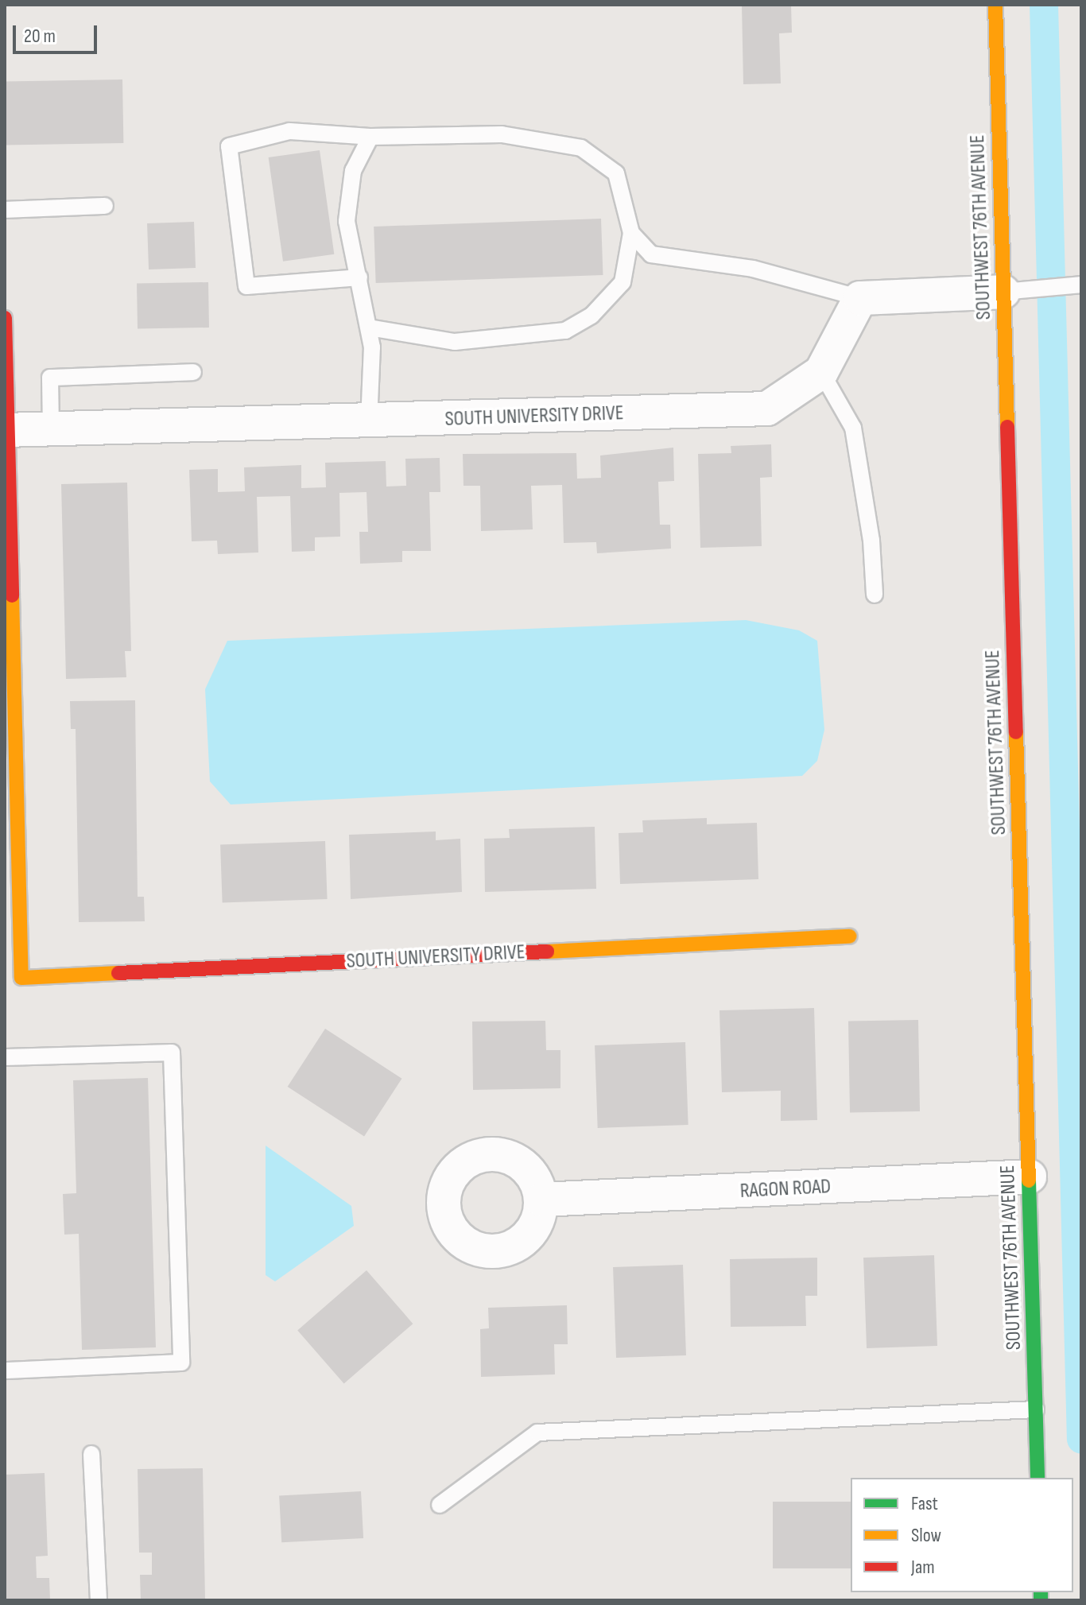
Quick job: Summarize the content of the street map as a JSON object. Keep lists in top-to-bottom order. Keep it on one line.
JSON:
{"streets":{"street":["SOUTHWEST 76TH AVENUE","SOUTH UNIVERSITY DRIVE","RAGON ROAD"]},"crossings":[["SOUTHWEST 76TH AVENUE","RAGON ROAD"]],"legend":["Fast","Slow","Jam"],"scale_bar":"20 m"}
